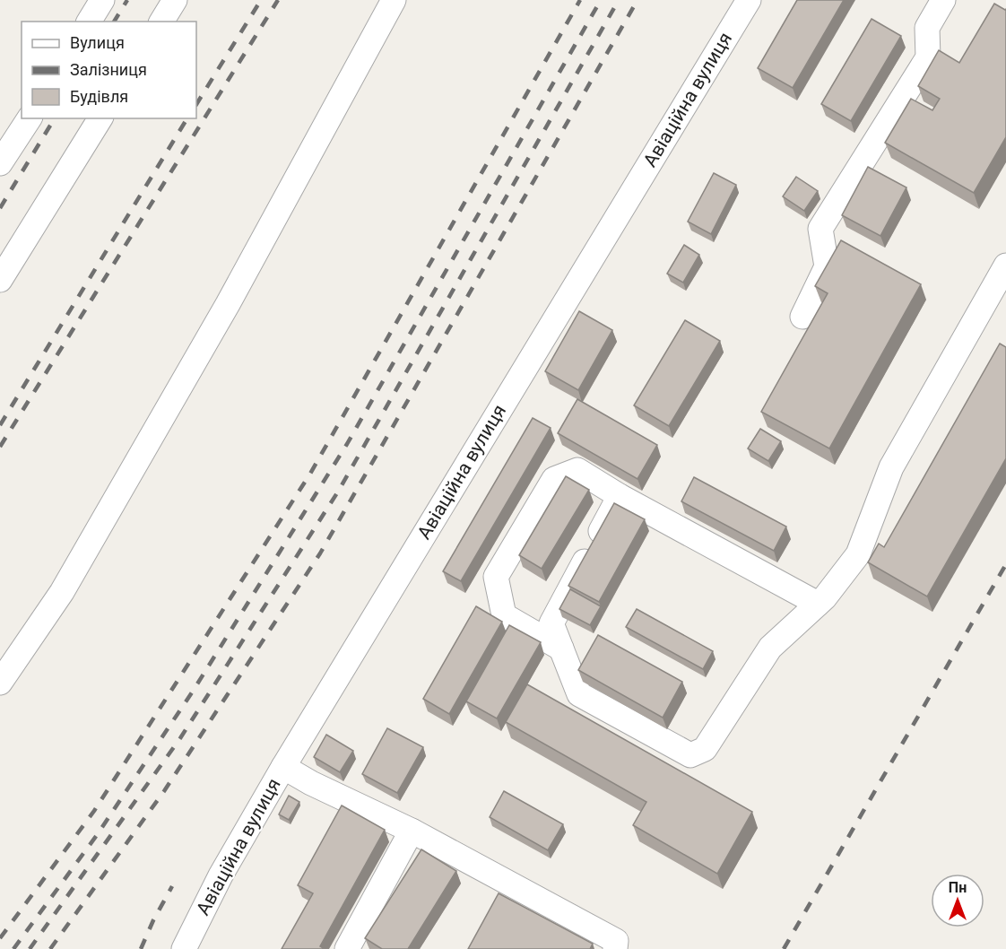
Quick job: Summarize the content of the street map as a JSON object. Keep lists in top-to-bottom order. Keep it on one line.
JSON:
{"streets":{"street":["Авіаційна вулиця"]},"legend":["Вулиця","Залізниця","Будівля"],"north":"top"}
